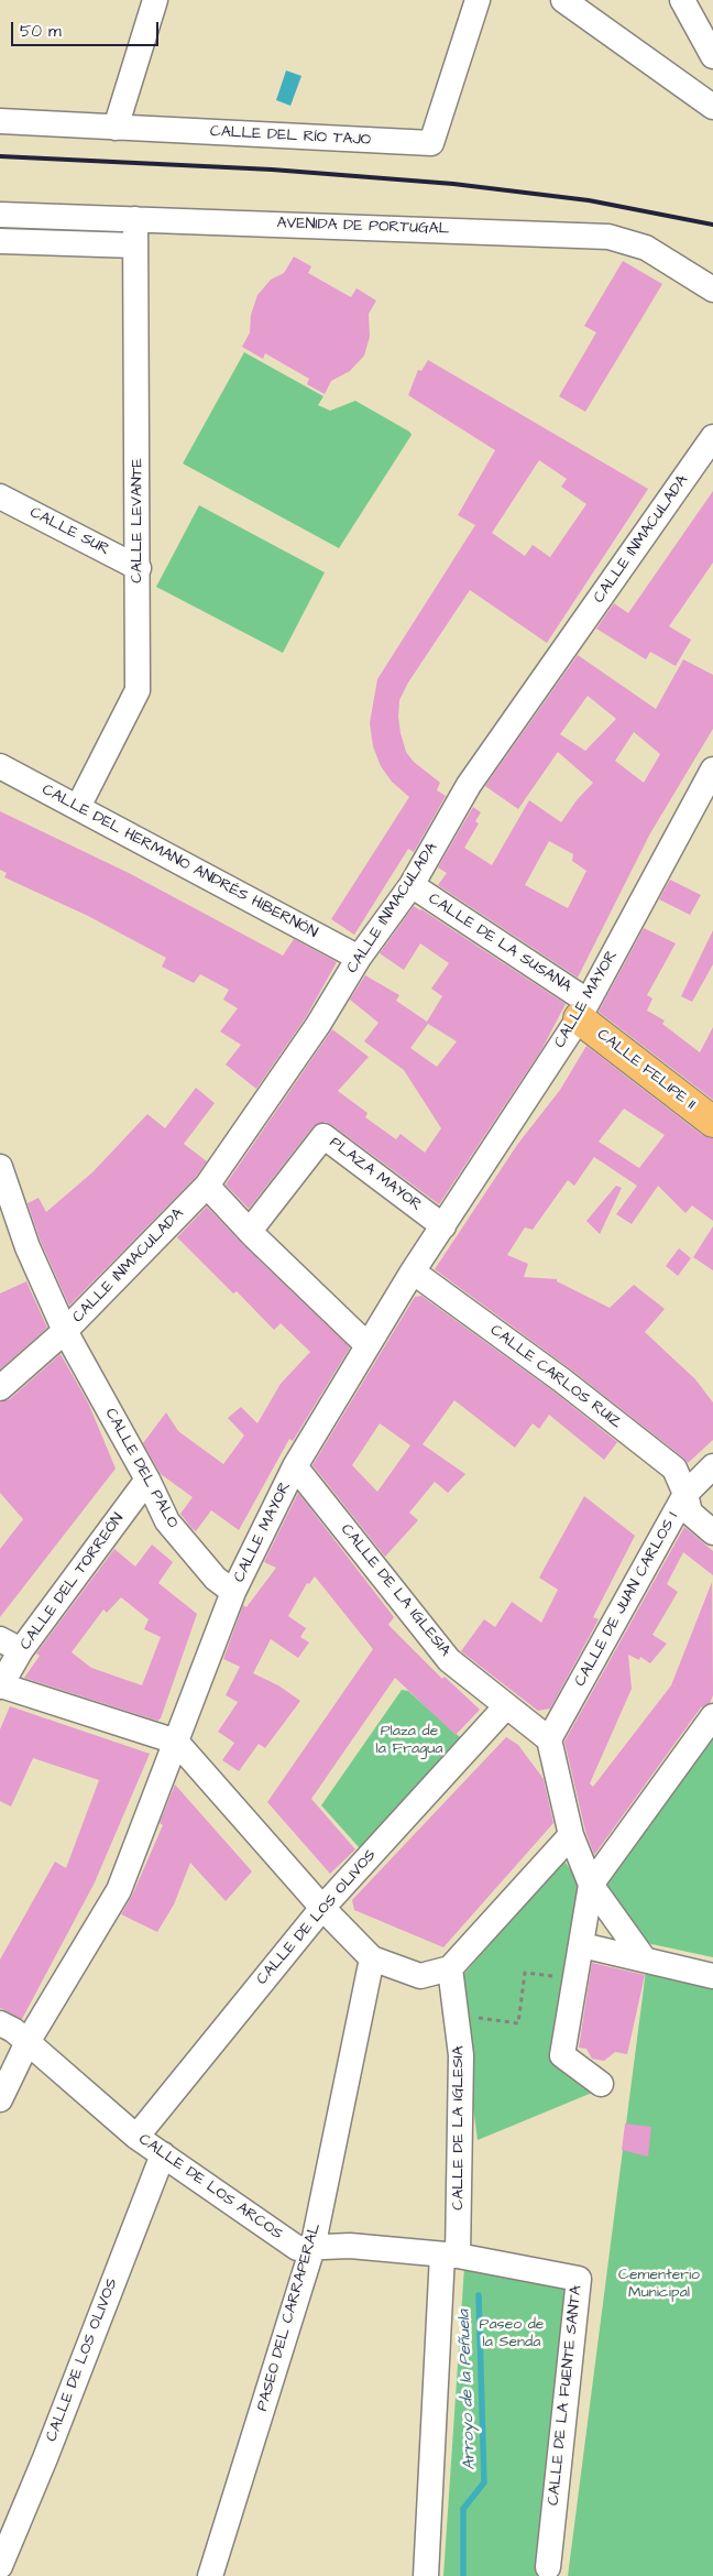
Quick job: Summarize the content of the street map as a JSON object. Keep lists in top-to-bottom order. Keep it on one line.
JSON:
{"streets":{"main road":["CALLE FELIPE II"],"street":["CALLE DEL RÍO TAJO","AVENIDA DE PORTUGAL","CALLE LEVANTE","CALLE SUR","CALLE INMACULADA","CALLE DEL HERMANO ANDRÉS HIBERNÓN","CALLE DE LA SUSANA","CALLE MAYOR","PLAZA MAYOR","CALLE CARLOS RUIZ","CALLE DEL PALO","CALLE DEL TORREÓN","CALLE DE LA IGLESIA","CALLE DE JUAN CARLOS I","CALLE DE LOS OLIVOS","CALLE DE LOS ARCOS","PASEO DEL CARRAPERAL","CALLE DE LA FUENTE SANTA"]},"crossings":[["AVENIDA DE PORTUGAL","CALLE LEVANTE"],["CALLE LEVANTE","CALLE SUR"],["CALLE LEVANTE","CALLE DEL HERMANO ANDRÉS HIBERNÓN"],["CALLE INMACULADA","CALLE DEL HERMANO ANDRÉS HIBERNÓN"],["CALLE INMACULADA","CALLE DE LA SUSANA"],["CALLE INMACULADA","CALLE DEL PALO"],["CALLE DE LA SUSANA","CALLE MAYOR"],["CALLE DE LA SUSANA","CALLE FELIPE II"],["CALLE MAYOR","CALLE FELIPE II"],["CALLE MAYOR","PLAZA MAYOR"],["CALLE MAYOR","CALLE CARLOS RUIZ"],["CALLE MAYOR","CALLE DEL PALO"],["CALLE MAYOR","CALLE DE LA IGLESIA"],["CALLE MAYOR","CALLE DE LOS ARCOS"],["CALLE CARLOS RUIZ","CALLE DE JUAN CARLOS I"],["CALLE DEL PALO","CALLE DEL TORREÓN"],["CALLE DE LA IGLESIA","CALLE DE JUAN CARLOS I"],["CALLE DE LA IGLESIA","CALLE DE LOS OLIVOS"],["CALLE DE LA IGLESIA","CALLE DE LOS ARCOS"],["CALLE DE LA IGLESIA","CALLE DE LA FUENTE SANTA"],["CALLE DE LOS OLIVOS","CALLE DE LOS ARCOS"],["CALLE DE LOS ARCOS","PASEO DEL CARRAPERAL"],["CALLE DE LOS ARCOS","CALLE DE LA FUENTE SANTA"]],"water":["Arroyo de la Peñuela"],"parks":["Plaza de la Fragua","Cementerio Municipal","Paseo de la Senda"],"scale_bar":"50 m"}
